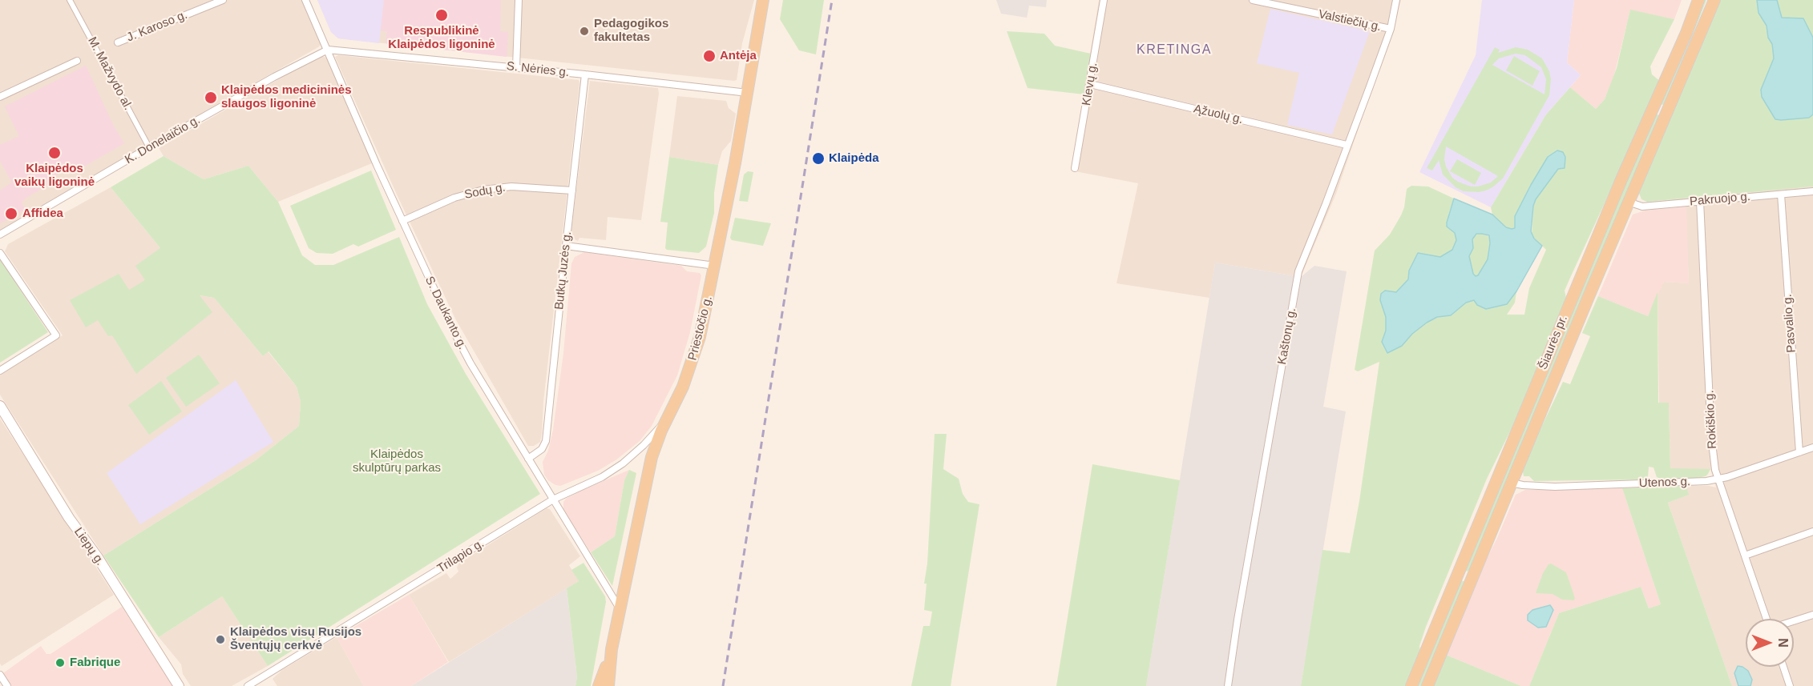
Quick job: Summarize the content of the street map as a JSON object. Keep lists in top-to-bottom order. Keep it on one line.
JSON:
{"streets":{"main road":["Priestočio g.","Šiaurės pr.","Liepų g."],"street":["Valstiečių g.","J. Karoso g.","S. Nėries g.","M. Mažvydo al.","Klevų g.","Ąžuolų g.","K. Donelaičio g.","Sodų g.","Pakruojo g.","Butkų Juzės g.","S. Daukanto g.","Pasvalio g.","Kaštonų g.","Rokiškio g.","Utenos g.","Trilapio g."]},"crossings":[["Valstiečių g.","Kaštonų g."],["S. Nėries g.","K. Donelaičio g."],["S. Nėries g.","Butkų Juzės g."],["S. Nėries g.","S. Daukanto g."],["S. Nėries g.","Priestočio g."],["M. Mažvydo al.","K. Donelaičio g."],["Klevų g.","Ąžuolų g."],["Ąžuolų g.","Kaštonų g."],["K. Donelaičio g.","S. Daukanto g."],["Sodų g.","Butkų Juzės g."],["Sodų g.","S. Daukanto g."],["Pakruojo g.","Pasvalio g."],["Pakruojo g.","Šiaurės pr."],["Pakruojo g.","Rokiškio g."],["Butkų Juzės g.","S. Daukanto g."],["S. Daukanto g.","Priestočio g."],["S. Daukanto g.","Trilapio g."],["Pasvalio g.","Utenos g."],["Priestočio g.","Trilapio g."],["Šiaurės pr.","Utenos g."],["Rokiškio g.","Utenos g."]],"districts":["KRETINGA"],"parks":["Klaipėdos skulptūrų parkas"],"places":["Respublikinė Klaipėdos ligoninė","Pedagogikos fakultetas","Antėja","Klaipėdos medicininės slaugos ligoninė","Klaipėdos vaikų ligoninė","Klaipėda","Affidea","Klaipėdos visų Rusijos Šventųjų cerkvė","Fabrique"],"north":"right"}
